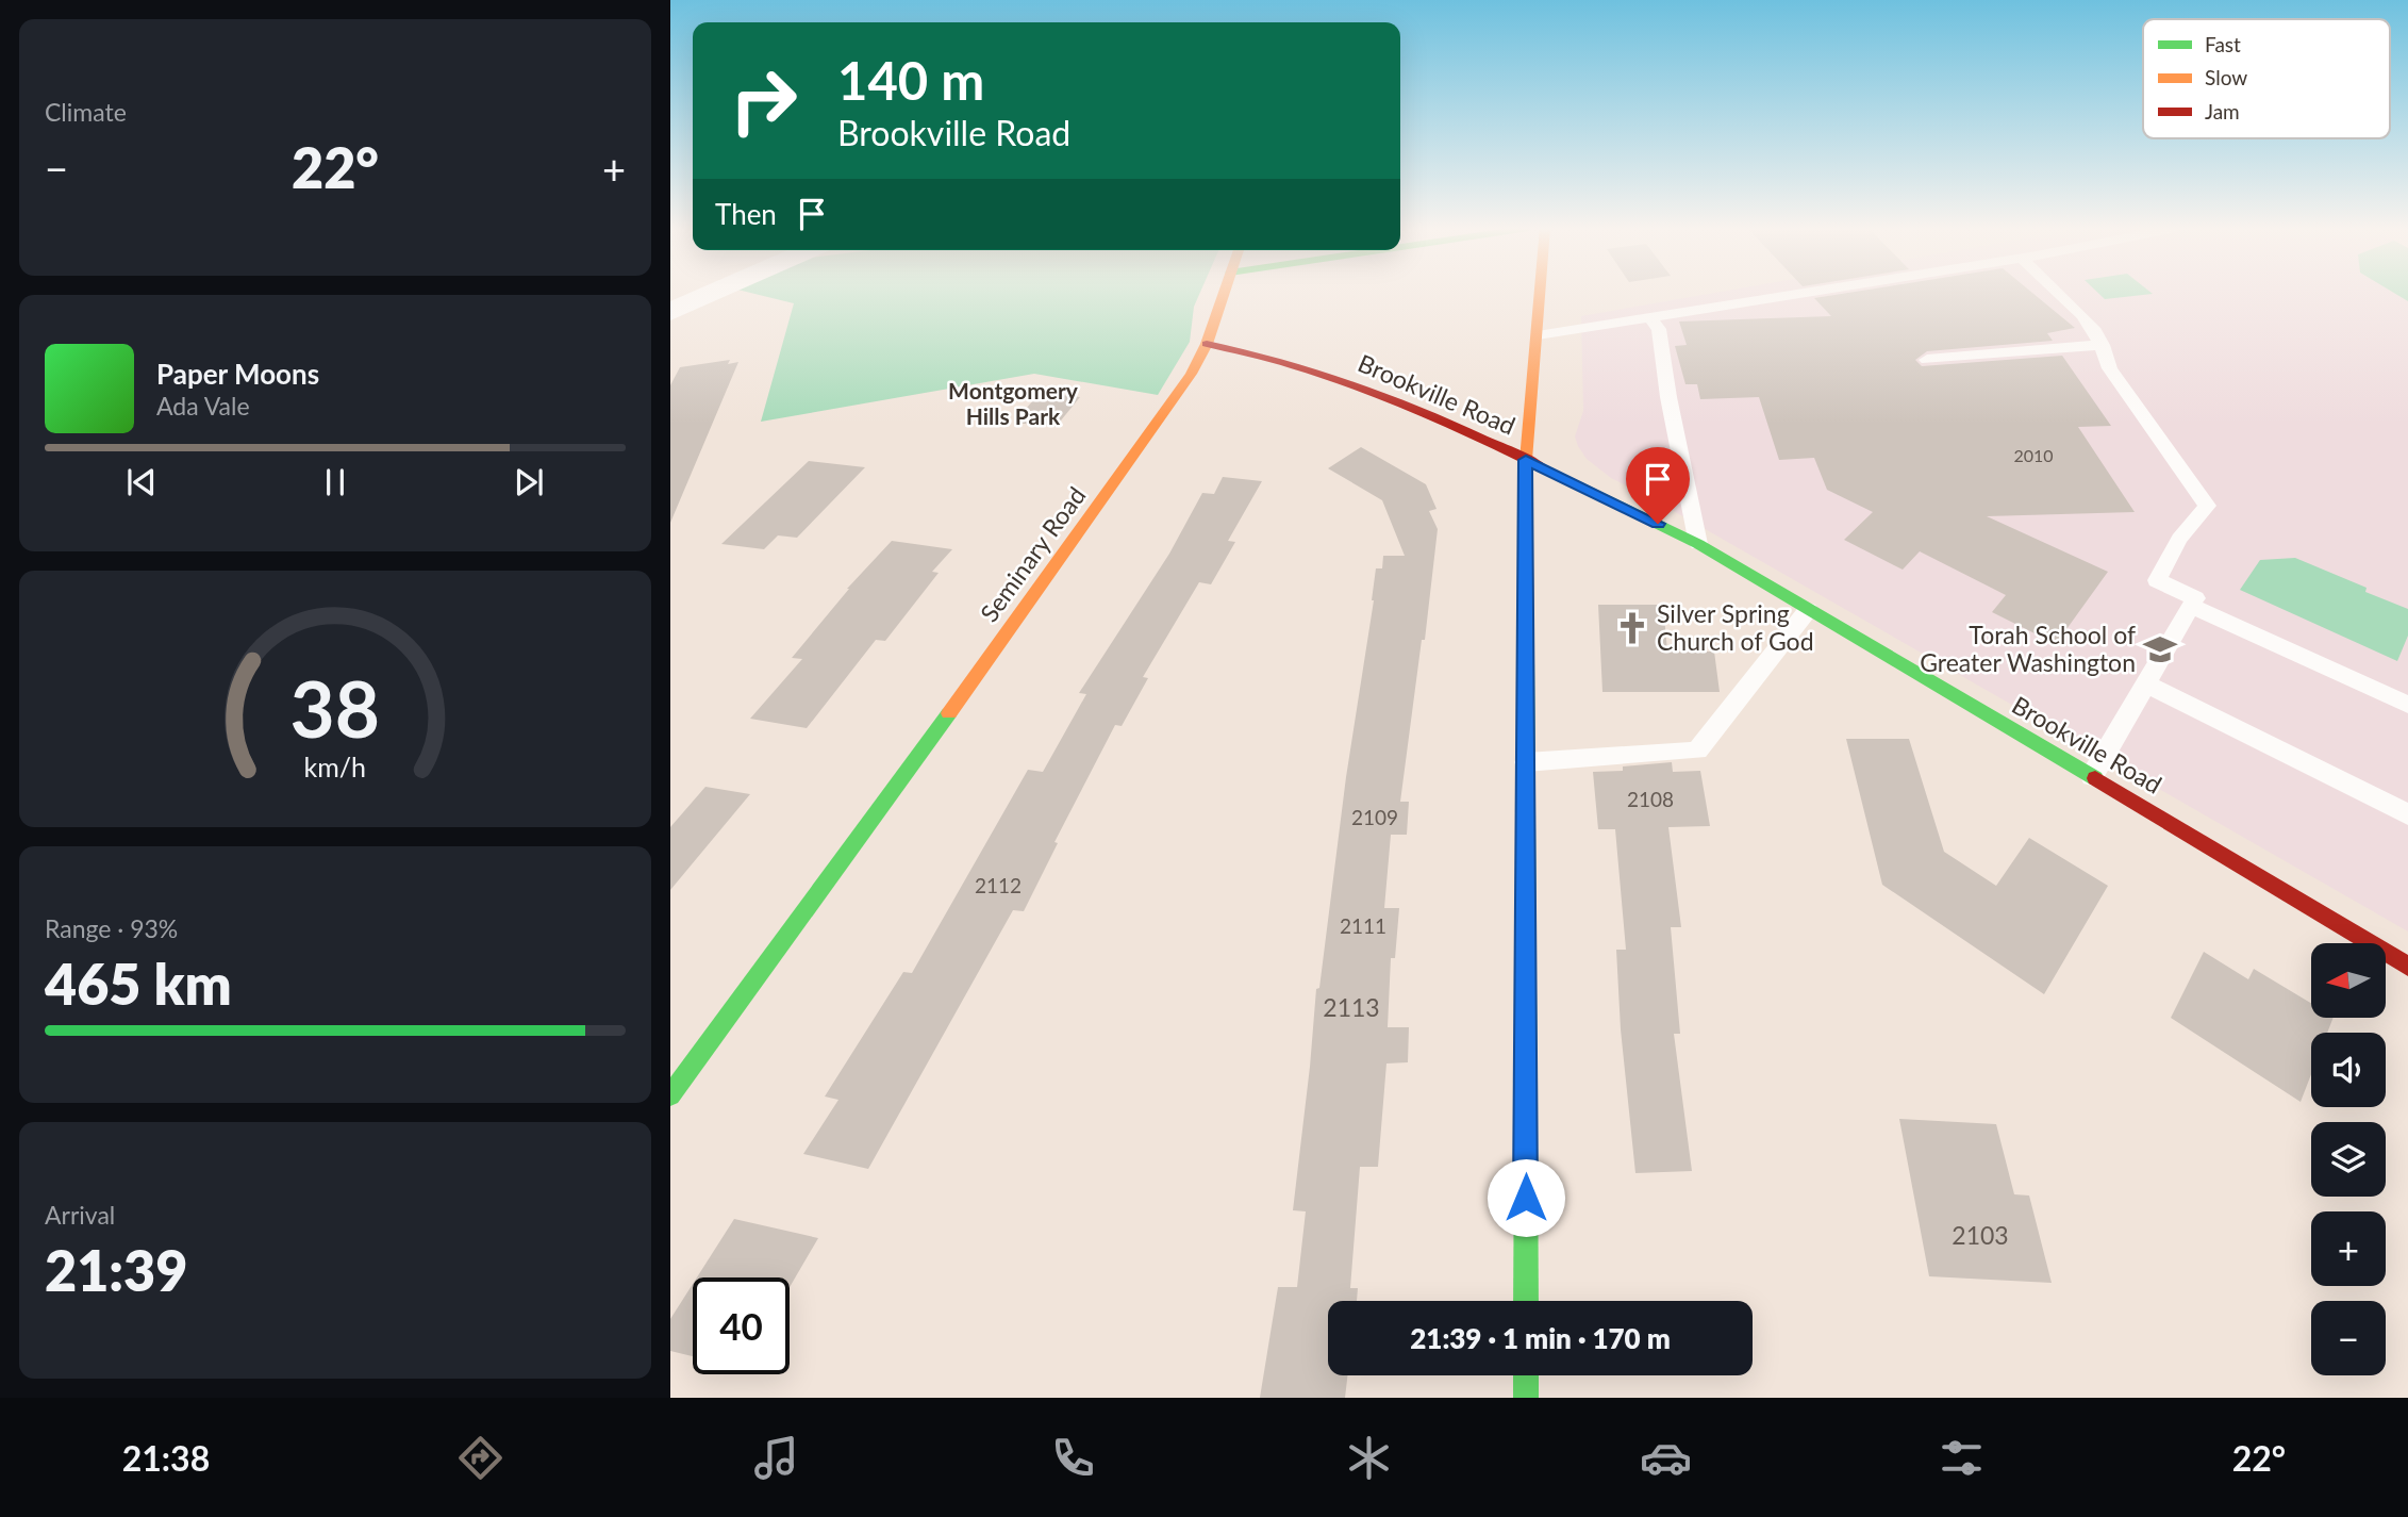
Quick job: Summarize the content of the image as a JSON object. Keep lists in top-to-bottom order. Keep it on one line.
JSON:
{"streets":{"street":["Brookville Road","Seminary Road"]},"crossings":[["Brookville Road","Seminary Road"]],"districts":["Montgomery Hills Park"],"places":{"church":["Silver Spring Church of God"],"school or university":["Torah School of Greater Washington"]},"house_numbers":["2010","2108","2109","2112","2111","2113","2103"],"legend":["Fast","Slow","Jam"],"north":"left","page":{"tile":["Climate",["Range · 93%","465 km"],["Arrival","21:39"]],"turn":["140 m","Brookville Road"],"heat":["−","22°","+"],"then":"Then","song":["Paper Moons","Ada Vale"],"map_buttons":["+","−"],"limit":"40","trip":"21:39 · 1 min · 170 m","tabs":["21:38","22°"],"gauge":["38","km/h"]}}
